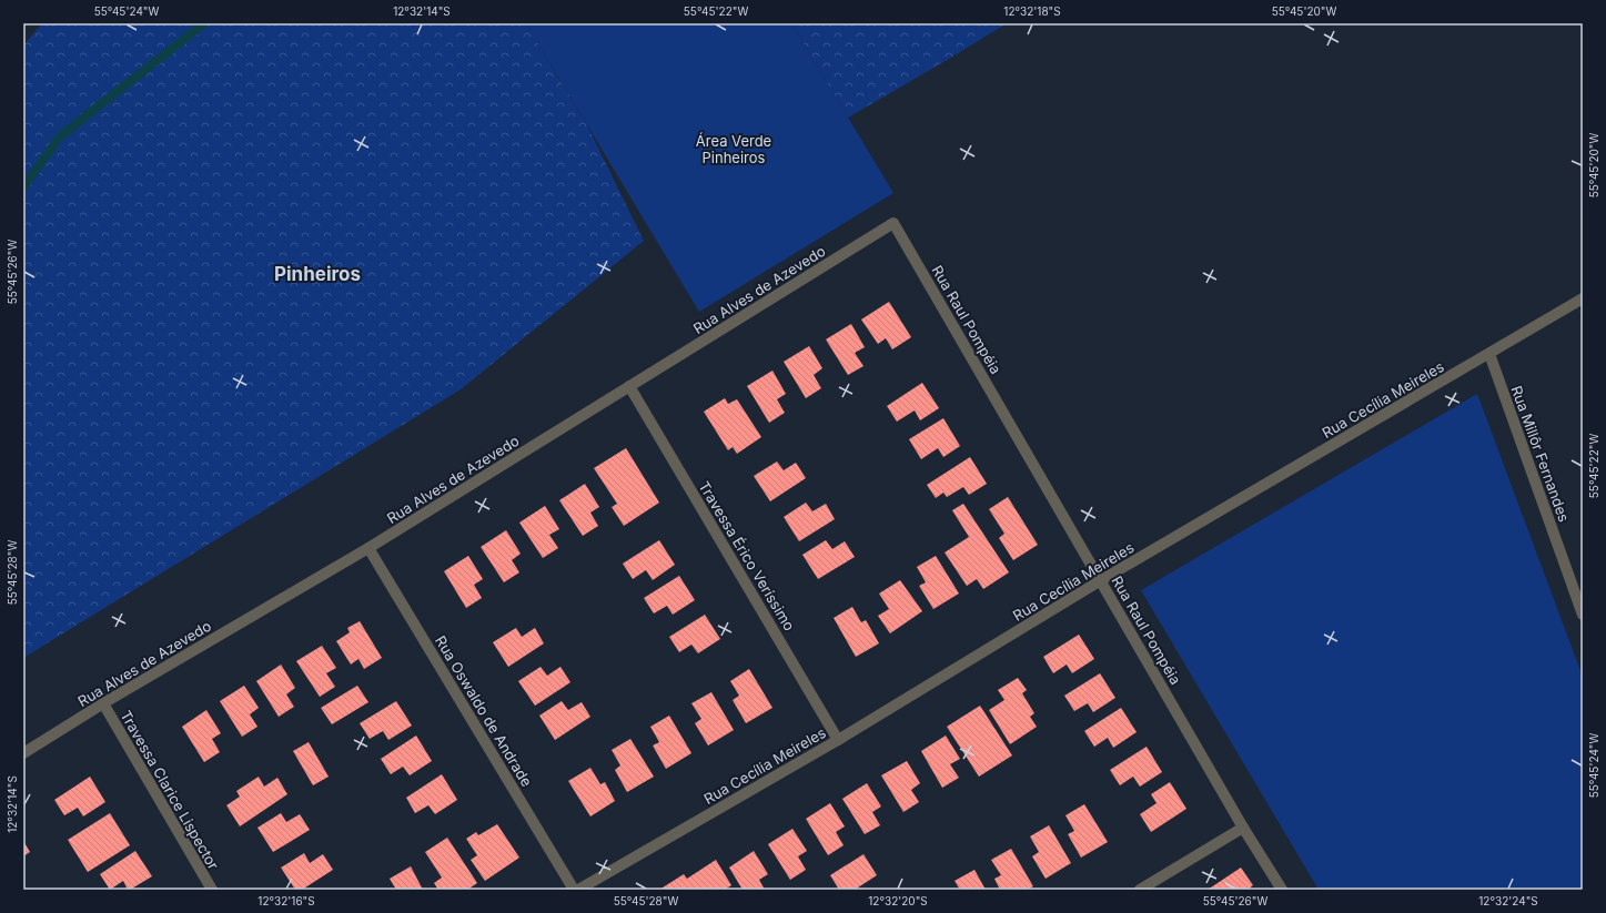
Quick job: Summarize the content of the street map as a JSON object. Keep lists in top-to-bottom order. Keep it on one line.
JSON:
{"streets":{"street":["Rua Alves de Azevedo","Rua Raul Pompéia","Rua Cecília Meireles","Rua Millôr Fernandes","Travessa Érico Veríssimo","Rua Oswaldo de Andrade","Travessa Clarice Lispector"]},"crossings":[["Rua Alves de Azevedo","Rua Raul Pompéia"],["Rua Alves de Azevedo","Travessa Érico Veríssimo"],["Rua Alves de Azevedo","Rua Oswaldo de Andrade"],["Rua Alves de Azevedo","Travessa Clarice Lispector"],["Rua Raul Pompéia","Rua Cecília Meireles"],["Rua Cecília Meireles","Rua Millôr Fernandes"],["Rua Cecília Meireles","Travessa Érico Veríssimo"]],"districts":["Pinheiros"],"parks":["Área Verde Pinheiros"],"coordinates":["55°45'24\"W","12°32'14\"S","55°45'22\"W","12°32'18\"S","55°45'20\"W","55°45'26\"W","55°45'28\"W","12°32'16\"S","12°32'20\"S","12°32'24\"S"]}
